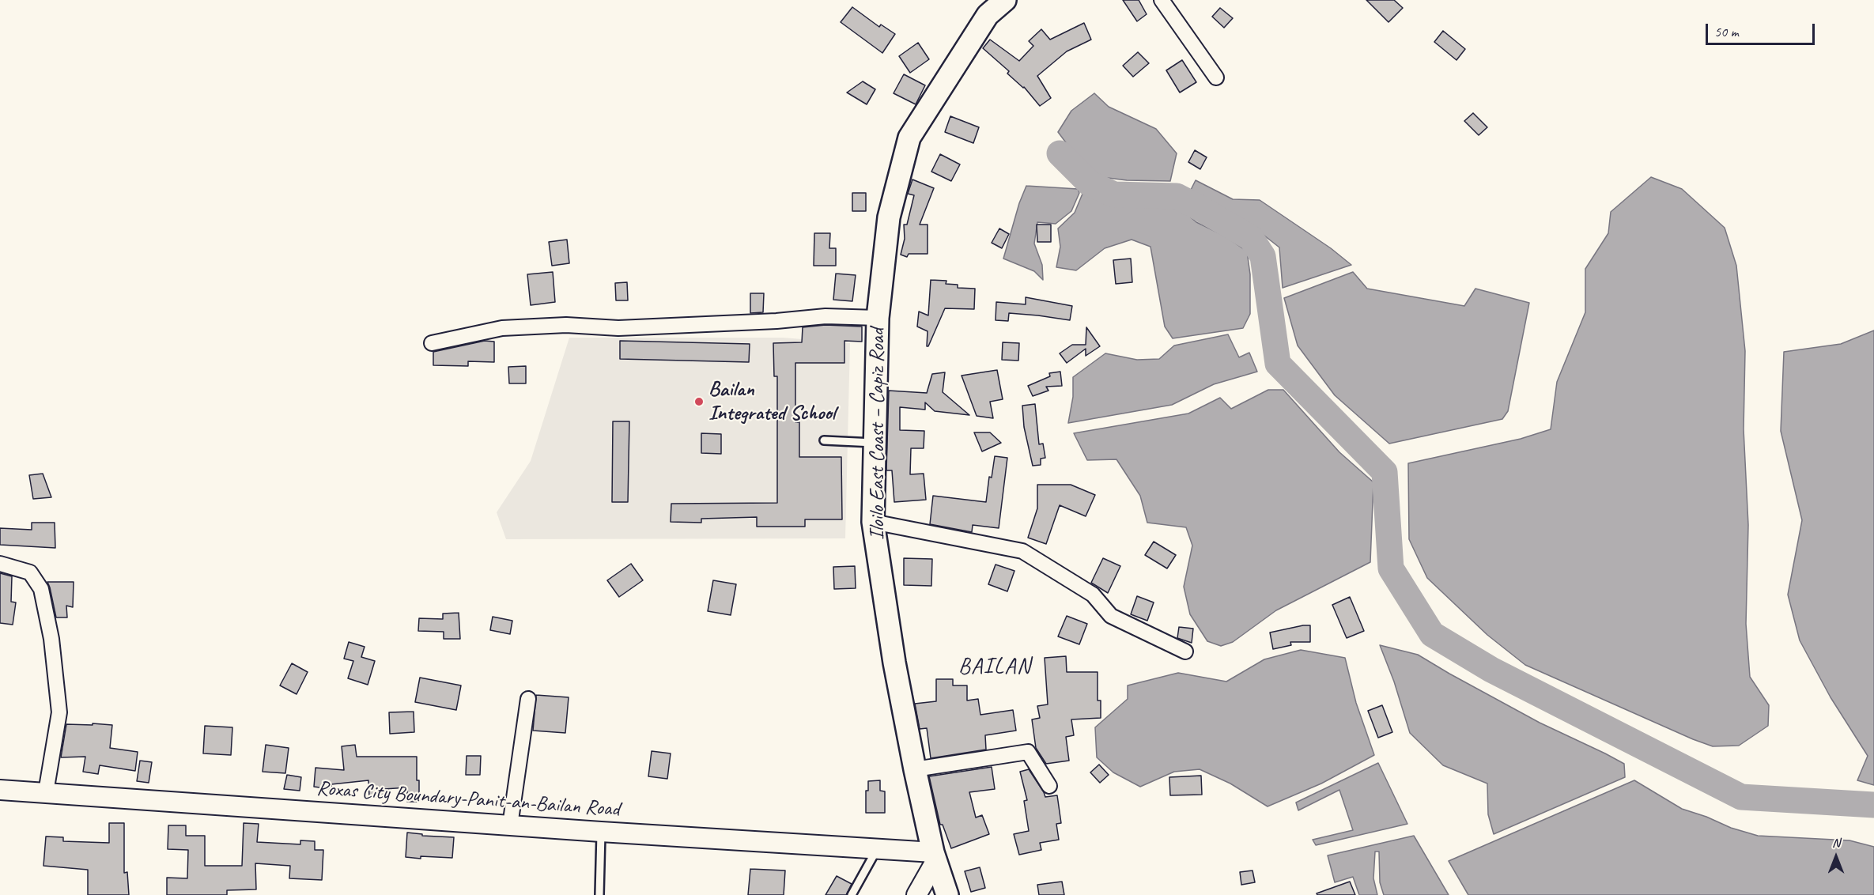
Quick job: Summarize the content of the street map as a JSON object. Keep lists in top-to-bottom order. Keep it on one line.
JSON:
{"streets":{"main road":["Iloilo East Coast – Capiz Road","Roxas City Boundary-Panit-an-Bailan Road"]},"crossings":[["Iloilo East Coast – Capiz Road","Roxas City Boundary-Panit-an-Bailan Road"]],"districts":["BAILAN"],"places":["Bailan Integrated School"],"scale_bar":"50 m","north":"top"}
